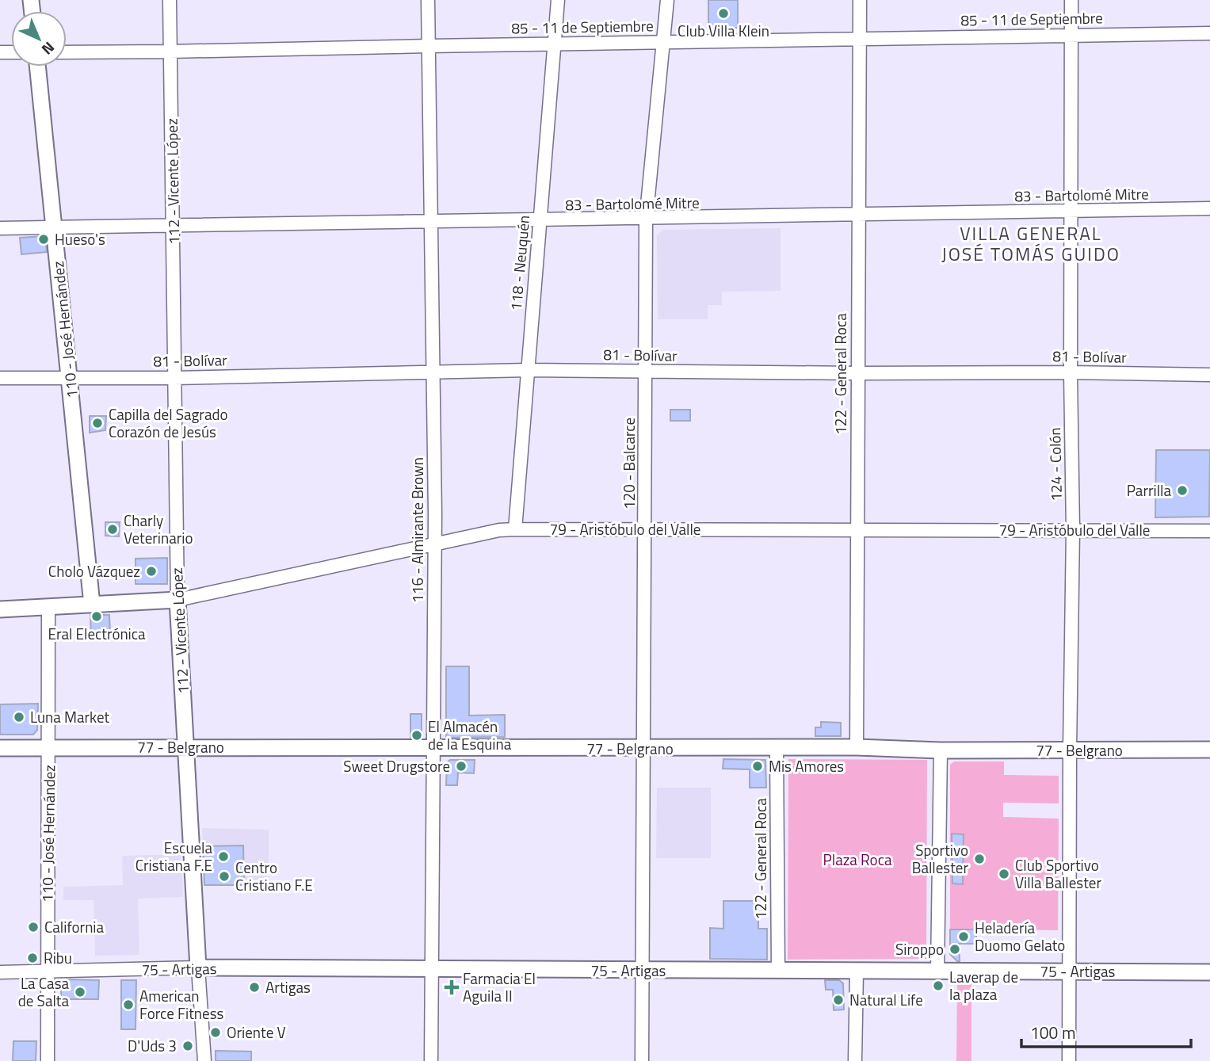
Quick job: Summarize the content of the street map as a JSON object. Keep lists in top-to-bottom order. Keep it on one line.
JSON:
{"streets":{"street":["85 - 11 de Septiembre","112 - Vicente López","83 - Bartolomé Mitre","118 - Neuquén","110 - José Hernández","81 - Bolívar","122 - General Roca","120 - Balcarce","124 - Colón","79 - Aristóbulo del Valle","116 - Almirante Brown","77 - Belgrano","75 - Artigas"]},"crossings":[["85 - 11 de Septiembre","112 - Vicente López"],["85 - 11 de Septiembre","118 - Neuquén"],["85 - 11 de Septiembre","122 - General Roca"],["85 - 11 de Septiembre","120 - Balcarce"],["85 - 11 de Septiembre","124 - Colón"],["85 - 11 de Septiembre","116 - Almirante Brown"],["112 - Vicente López","83 - Bartolomé Mitre"],["112 - Vicente López","81 - Bolívar"],["112 - Vicente López","79 - Aristóbulo del Valle"],["112 - Vicente López","77 - Belgrano"],["112 - Vicente López","75 - Artigas"],["83 - Bartolomé Mitre","118 - Neuquén"],["83 - Bartolomé Mitre","110 - José Hernández"],["83 - Bartolomé Mitre","122 - General Roca"],["83 - Bartolomé Mitre","120 - Balcarce"],["83 - Bartolomé Mitre","124 - Colón"],["83 - Bartolomé Mitre","116 - Almirante Brown"],["118 - Neuquén","81 - Bolívar"],["118 - Neuquén","79 - Aristóbulo del Valle"],["110 - José Hernández","81 - Bolívar"],["110 - José Hernández","79 - Aristóbulo del Valle"],["110 - José Hernández","77 - Belgrano"],["110 - José Hernández","75 - Artigas"],["81 - Bolívar","122 - General Roca"],["81 - Bolívar","120 - Balcarce"],["81 - Bolívar","124 - Colón"],["81 - Bolívar","116 - Almirante Brown"],["122 - General Roca","79 - Aristóbulo del Valle"],["122 - General Roca","77 - Belgrano"],["122 - General Roca","75 - Artigas"],["120 - Balcarce","79 - Aristóbulo del Valle"],["120 - Balcarce","77 - Belgrano"],["120 - Balcarce","75 - Artigas"],["124 - Colón","79 - Aristóbulo del Valle"],["124 - Colón","77 - Belgrano"],["124 - Colón","75 - Artigas"],["79 - Aristóbulo del Valle","116 - Almirante Brown"],["116 - Almirante Brown","77 - Belgrano"],["116 - Almirante Brown","75 - Artigas"]],"districts":["VILLA GENERAL JOSÉ TOMÁS GUIDO"],"parks":["Plaza Roca"],"places":{"other":["Club Villa Klein","Hueso's","Capilla del Sagrado Corazón de Jesús","Parrilla","Charly Veterinario","Cholo Vázquez","Eral Electrónica","Luna Market","El Almacén de la Esquina","Sweet Drugstore","Mis Amores","Escuela Cristiana F.E","Sportivo Ballester","Club Sportivo Villa Ballester","Centro Cristiano F.E","California","Heladería Duomo Gelato","Siroppo","Ribu","Laverap de la plaza","Artigas","La Casa de Salta","Natural Life","American Force Fitness","Oriente V","D'Uds 3"],"health":["Farmacia El Aguila II"]},"scale_bar":"100 m","north":"bottom right"}
